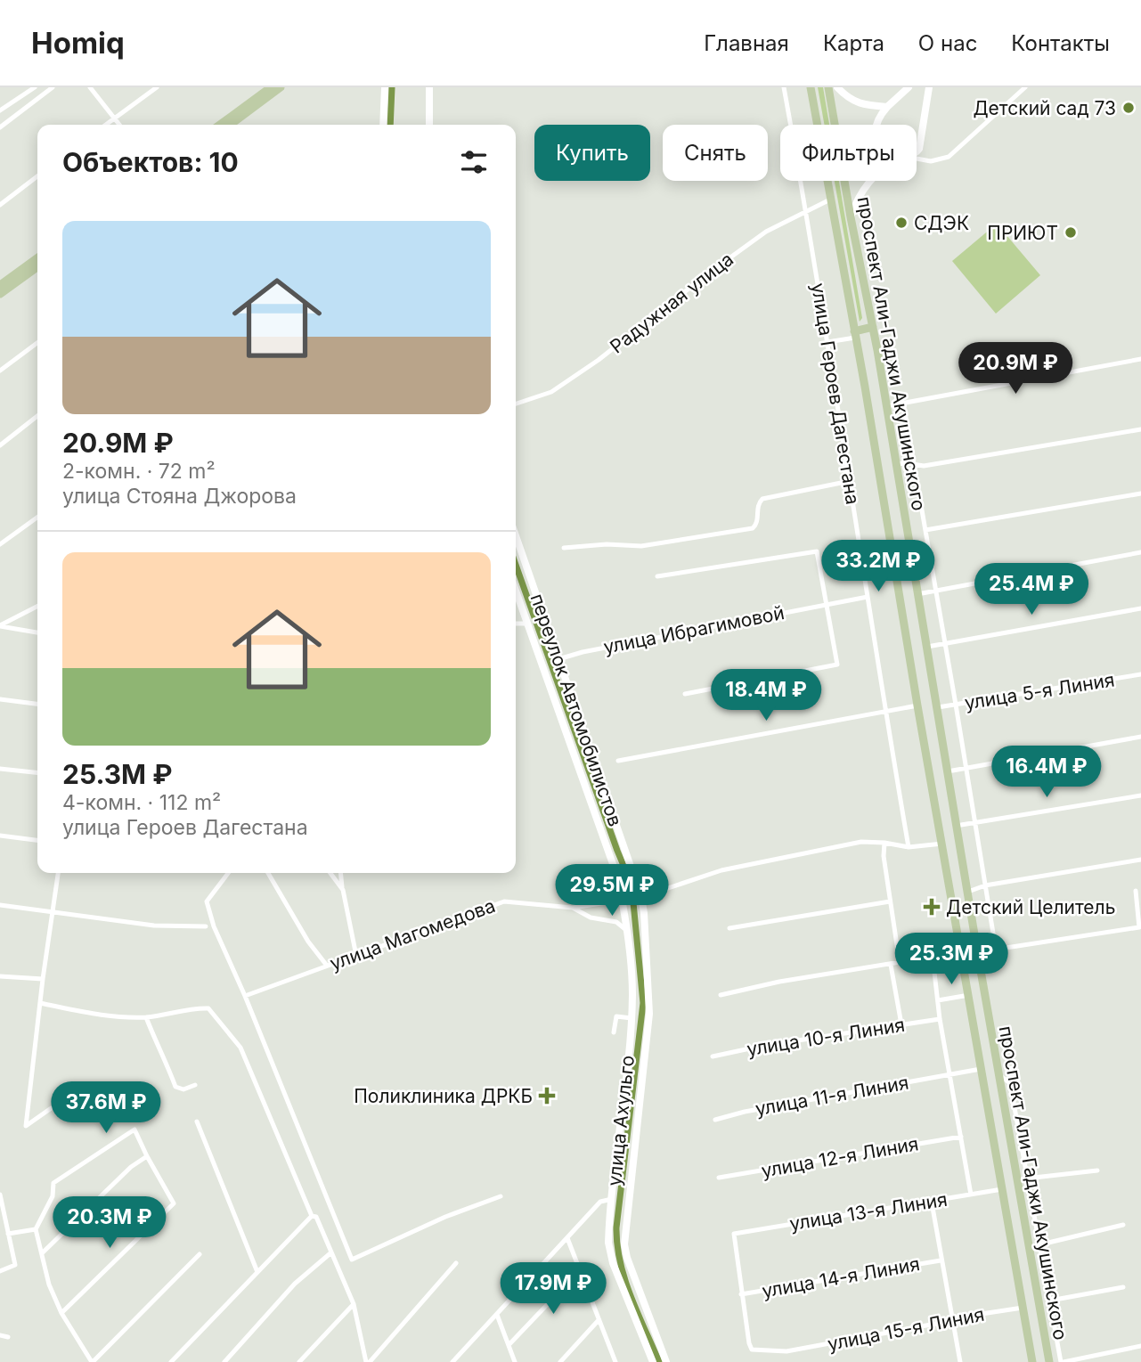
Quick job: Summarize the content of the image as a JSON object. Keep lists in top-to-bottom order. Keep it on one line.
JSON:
{"streets":{"main road":["проспект Али-Гаджи Акушинского","переулок Автомобилистов","улица Ахульго"],"street":["Радужная улица","улица Героев Дагестана","улица Ибрагимовой","улица 5-я Линия","улица Магомедова","улица 10-я Линия","улица 11-я Линия","улица 12-я Линия","улица 13-я Линия","улица 14-я Линия","улица 15-я Линия"]},"crossings":[["Радужная улица","проспект Али-Гаджи Акушинского"],["Радужная улица","улица Героев Дагестана"],["проспект Али-Гаджи Акушинского","улица 5-я Линия"],["проспект Али-Гаджи Акушинского","улица 11-я Линия"],["проспект Али-Гаджи Акушинского","улица 13-я Линия"],["проспект Али-Гаджи Акушинского","улица 15-я Линия"],["улица Героев Дагестана","улица Ибрагимовой"],["улица Ибрагимовой","переулок Автомобилистов"],["переулок Автомобилистов","улица Магомедова"],["улица Магомедова","улица Ахульго"],["улица 13-я Линия","улица 14-я Линия"],["улица 13-я Линия","улица 15-я Линия"],["улица 14-я Линия","улица 15-я Линия"]],"places":{"other":["Детский сад 73","СДЭК","ПРИЮТ"],"health":["Детский Целитель","Поликлиника ДРКБ"]},"page":{"header":"Homiq","nav":["Главная","Карта","О нас","Контакты"],"chip":["Купить","Снять","Фильтры"],"heading":"Объектов: 10","list":[{"name":"20.9M ₽","note":"2-комн. · 72 m² · улица Стояна Джорова"},{"name":"25.3M ₽","note":"4-комн. · 112 m² · улица Героев Дагестана"}],"price":["20.9M ₽","33.2M ₽","25.4M ₽","18.4M ₽","16.4M ₽","29.5M ₽","25.3M ₽","37.6M ₽","20.3M ₽","17.9M ₽"]}}
